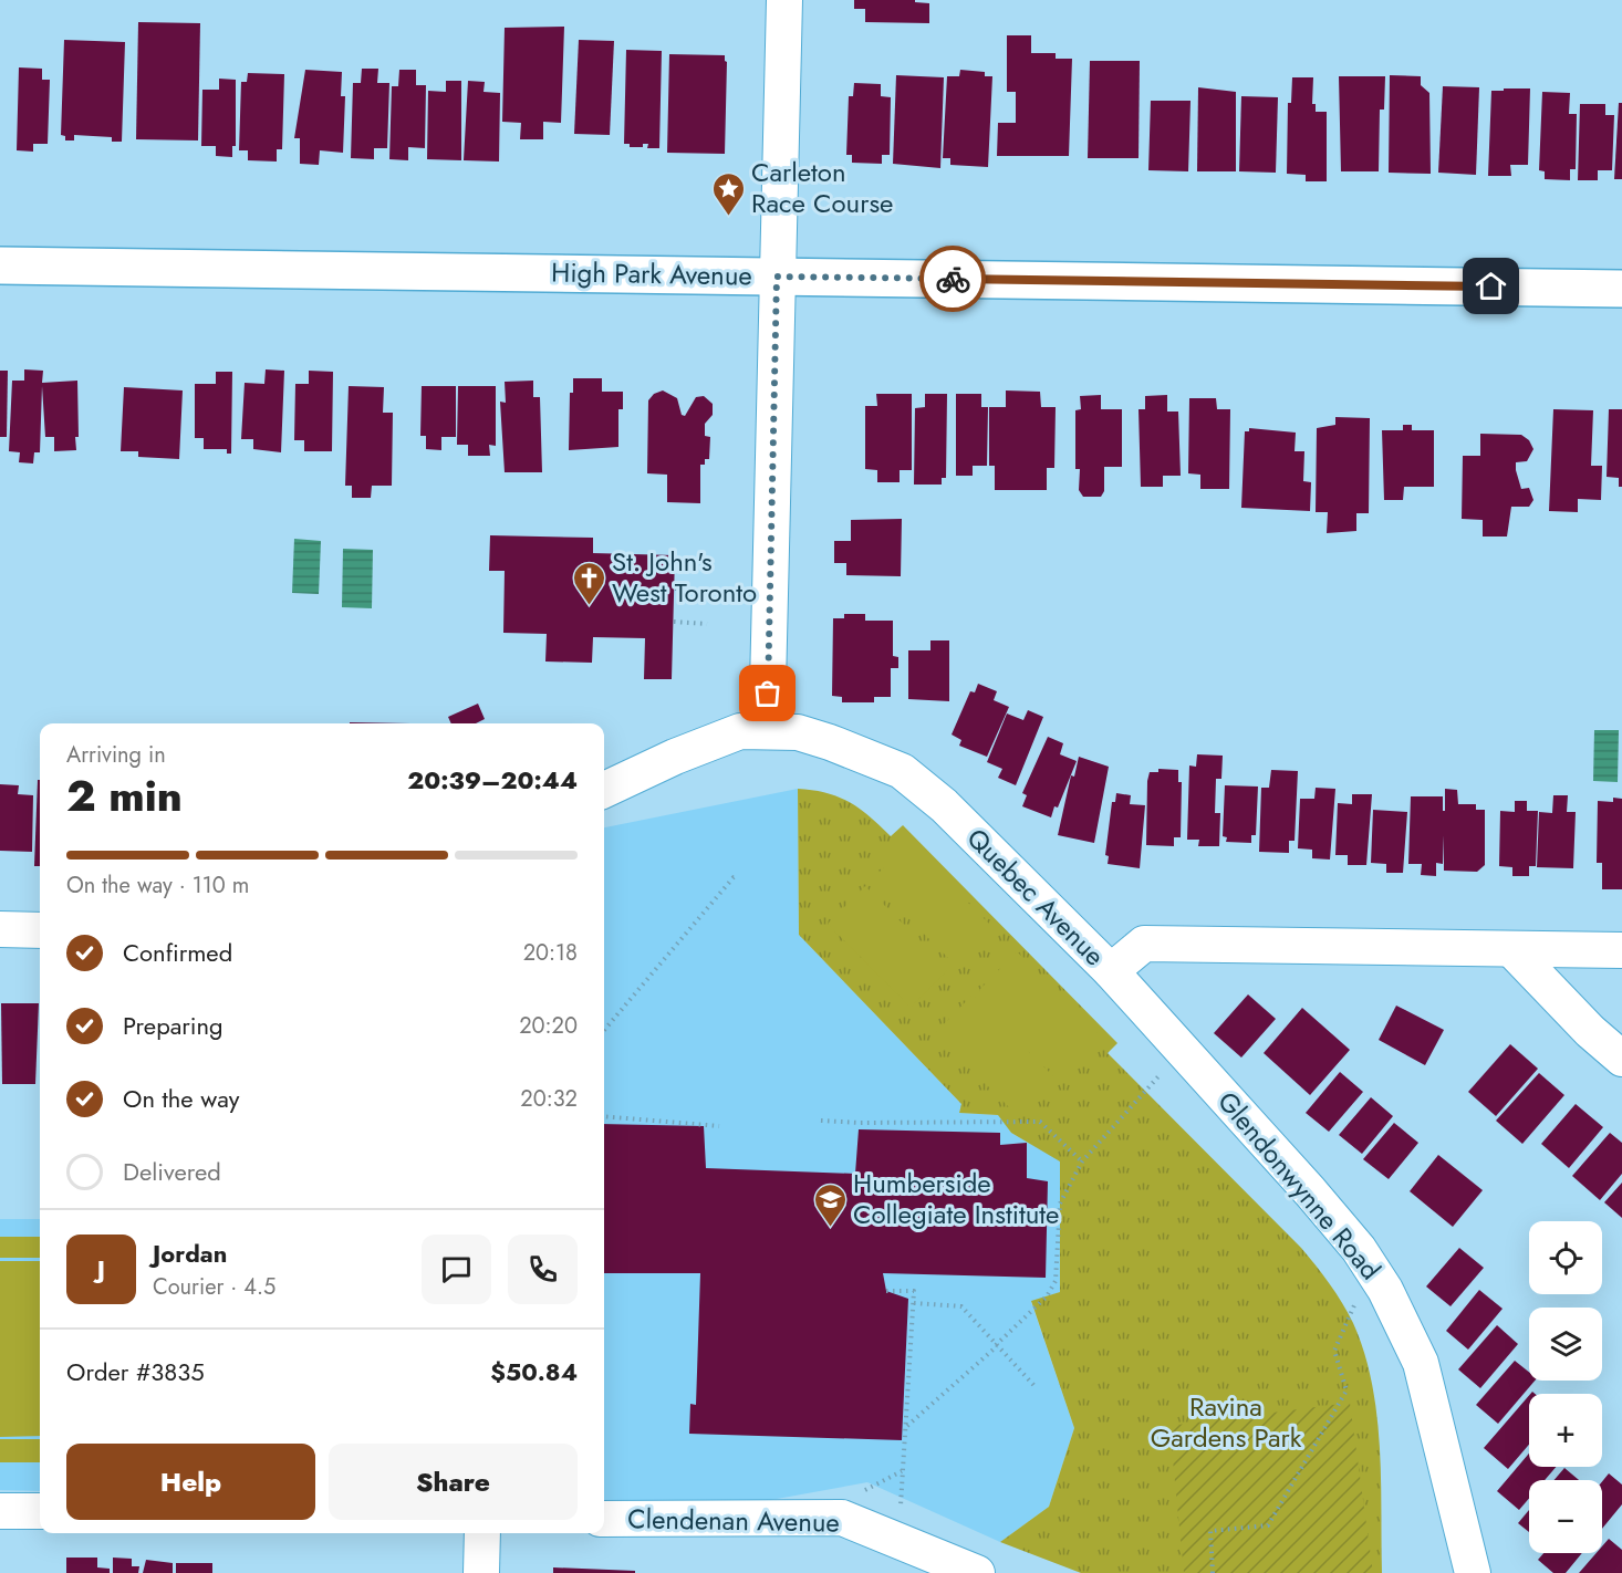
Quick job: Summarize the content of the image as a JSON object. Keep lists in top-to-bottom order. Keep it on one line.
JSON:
{"streets":{"street":["High Park Avenue","Quebec Avenue","Glendonwynne Road","Clendenan Avenue"]},"crossings":[["Quebec Avenue","Glendonwynne Road"]],"parks":["Ravina Gardens Park"],"places":{"place":["Carleton Race Course"],"church":["St. John's West Toronto"],"school or university":["Humberside Collegiate Institute"]},"page":{"heading":["2 min","Arriving in","20:39–20:44"],"panel":["Jordan","Courier · 4.5","Order #3835","$50.84"],"bar":"On the way · 110 m","list":[["Confirmed","20:18"],["Preparing","20:20"],["On the way","20:32"],"Delivered"],"map_buttons":["+","−"],"round":"J","buttons":["Help","Share"]}}
